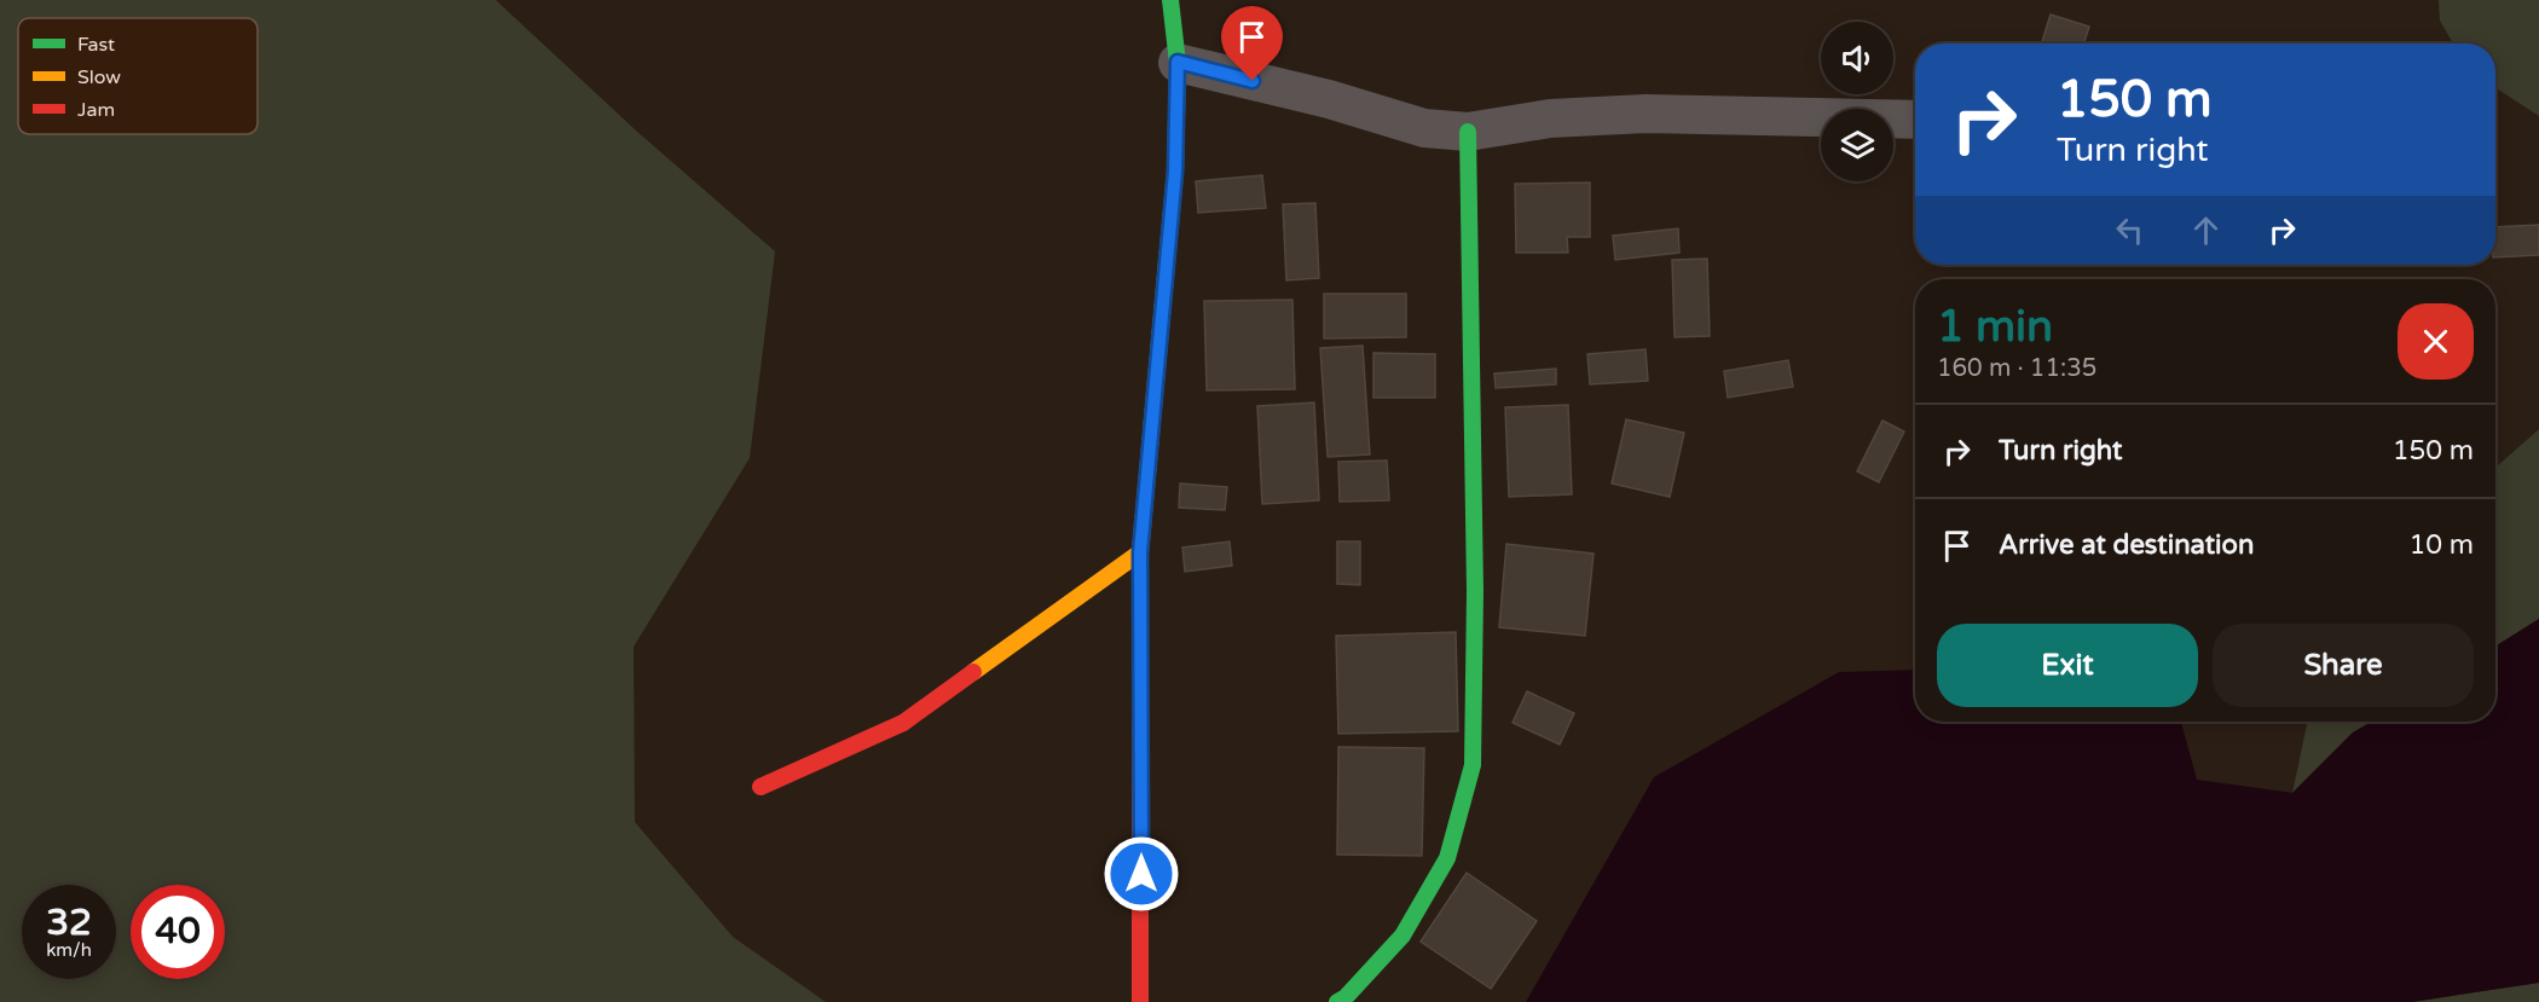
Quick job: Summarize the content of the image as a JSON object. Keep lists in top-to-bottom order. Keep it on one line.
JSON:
{"legend":["Fast","Slow","Jam"],"page":{"turn":["150 m","Turn right"],"heading":["1 min","160 m · 11:35"],"list":[{"name":"Turn right","value":"150 m"},{"name":"Arrive at destination","value":"10 m"}],"buttons":["Exit","Share"],"speed":"32 km/h","limit":"40"}}
